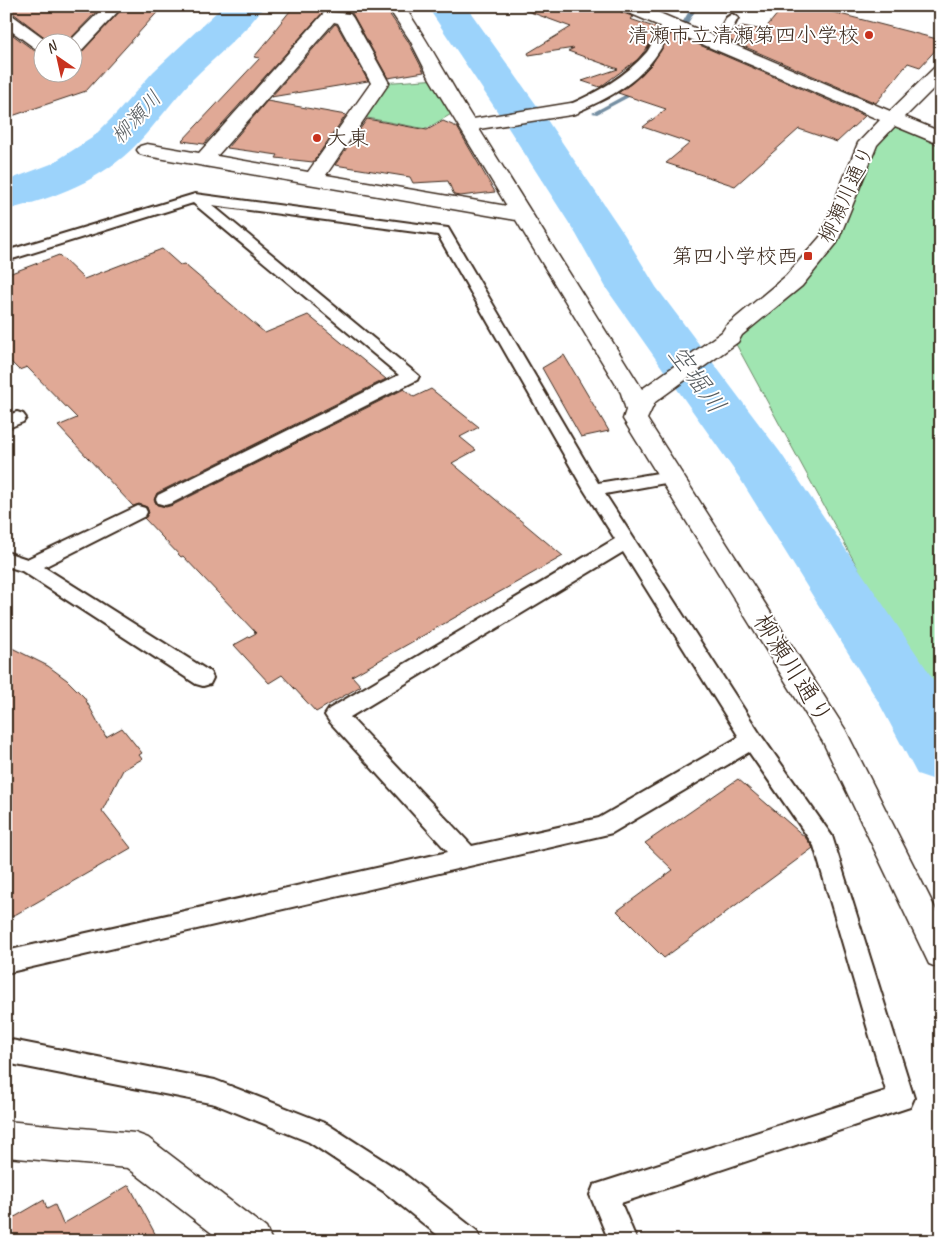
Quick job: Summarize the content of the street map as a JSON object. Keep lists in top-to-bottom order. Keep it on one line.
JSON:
{"streets":{"street":["柳瀬川通り"]},"water":["柳瀬川","空堀川"],"places":{"other":["清瀬市立清瀬第四小学校","大東"],"transit":["第四小学校西"]},"north":"top left"}
